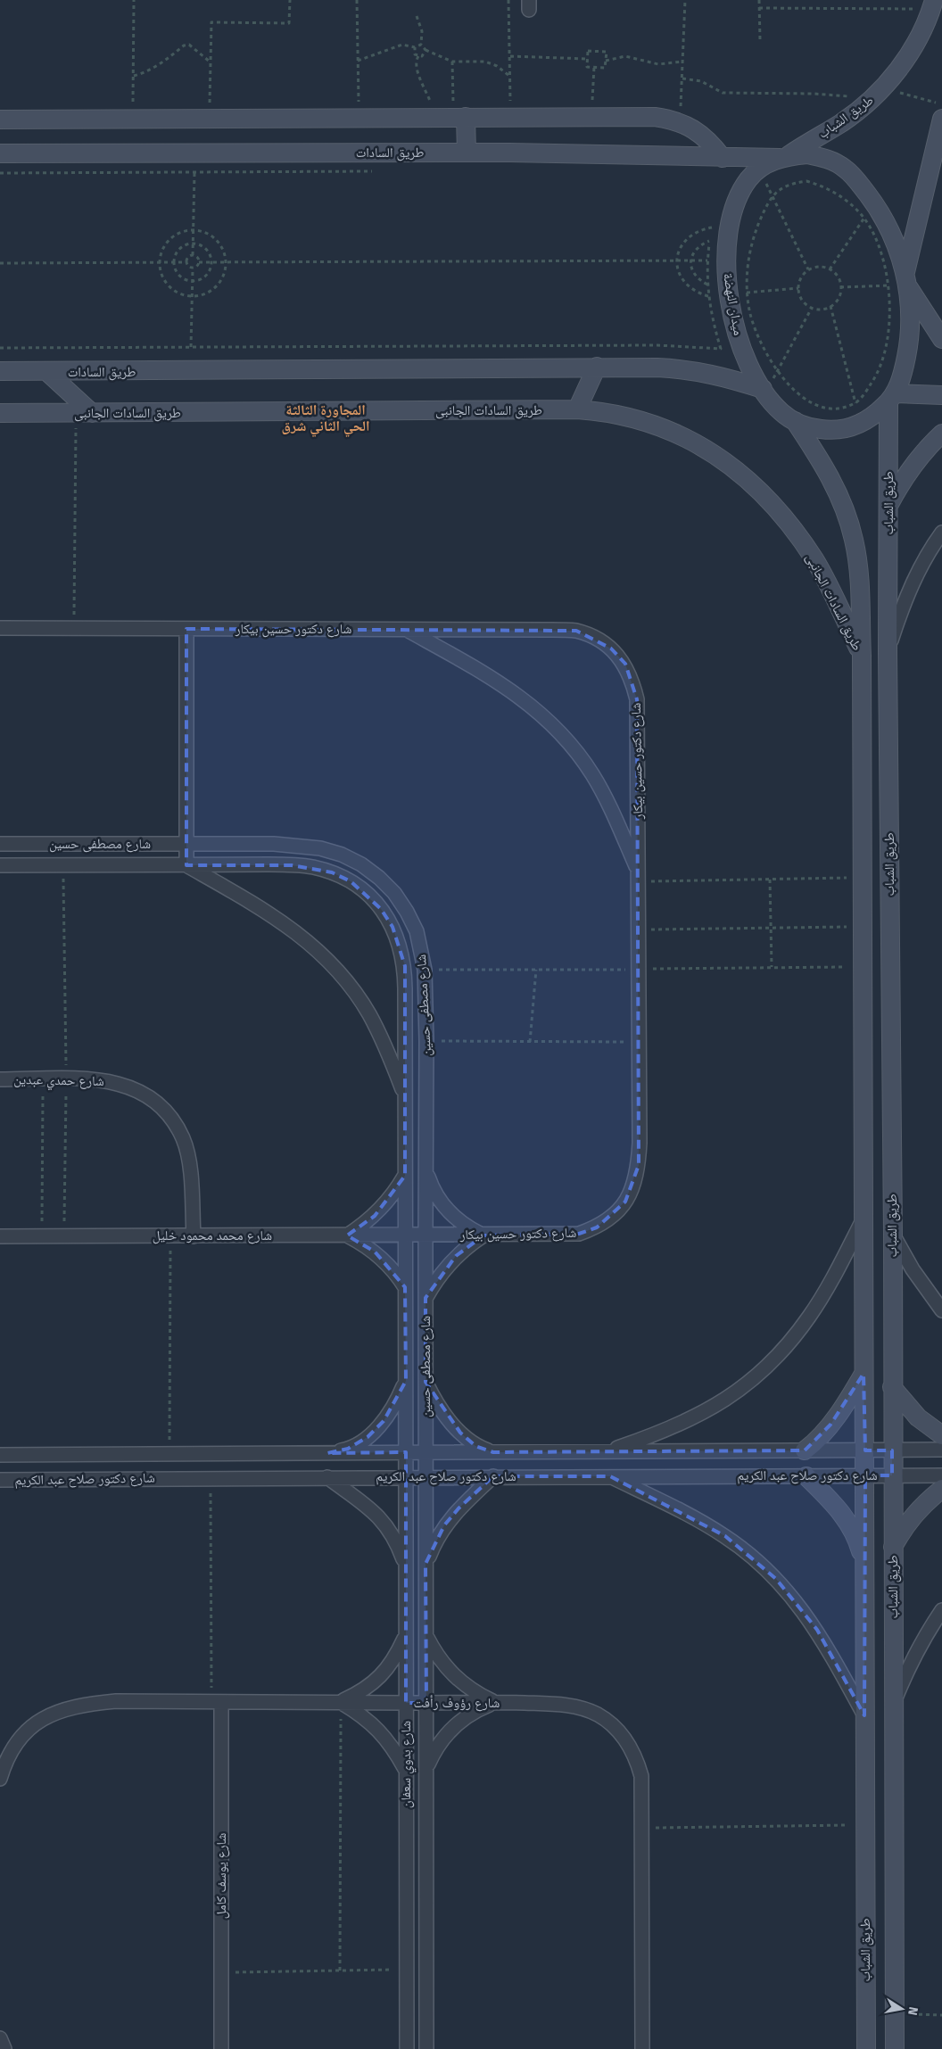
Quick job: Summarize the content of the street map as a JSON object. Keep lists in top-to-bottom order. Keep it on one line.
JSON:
{"streets":{"main road":["طريق الشباب","طريق السادات","ميدان النهضة","طريق السادات الجانبى"],"street":["شارع دكتور حسين بيكار","شارع مصطفى حسين","شارع حمدي عبدين","شارع محمد محمود خليل","شارع دكتور صلاح عبد الكريم","شارع رؤوف رأفت","شارع بدوي سعفان","شارع يوسف كامل"]},"crossings":[["طريق الشباب","طريق السادات"],["طريق الشباب","ميدان النهضة"],["طريق الشباب","طريق السادات الجانبى"],["طريق الشباب","شارع دكتور صلاح عبد الكريم"],["طريق السادات","ميدان النهضة"],["شارع دكتور حسين بيكار","شارع مصطفى حسين"],["شارع دكتور حسين بيكار","شارع محمد محمود خليل"],["شارع مصطفى حسين","شارع محمد محمود خليل"],["شارع مصطفى حسين","شارع دكتور صلاح عبد الكريم"],["شارع مصطفى حسين","شارع بدوي سعفان"],["شارع حمدي عبدين","شارع محمد محمود خليل"],["شارع دكتور صلاح عبد الكريم","شارع بدوي سعفان"],["شارع رؤوف رأفت","شارع بدوي سعفان"],["شارع رؤوف رأفت","شارع يوسف كامل"]],"districts":["المجاورة الثالثة الحي الثاني شرق"],"north":"right"}
